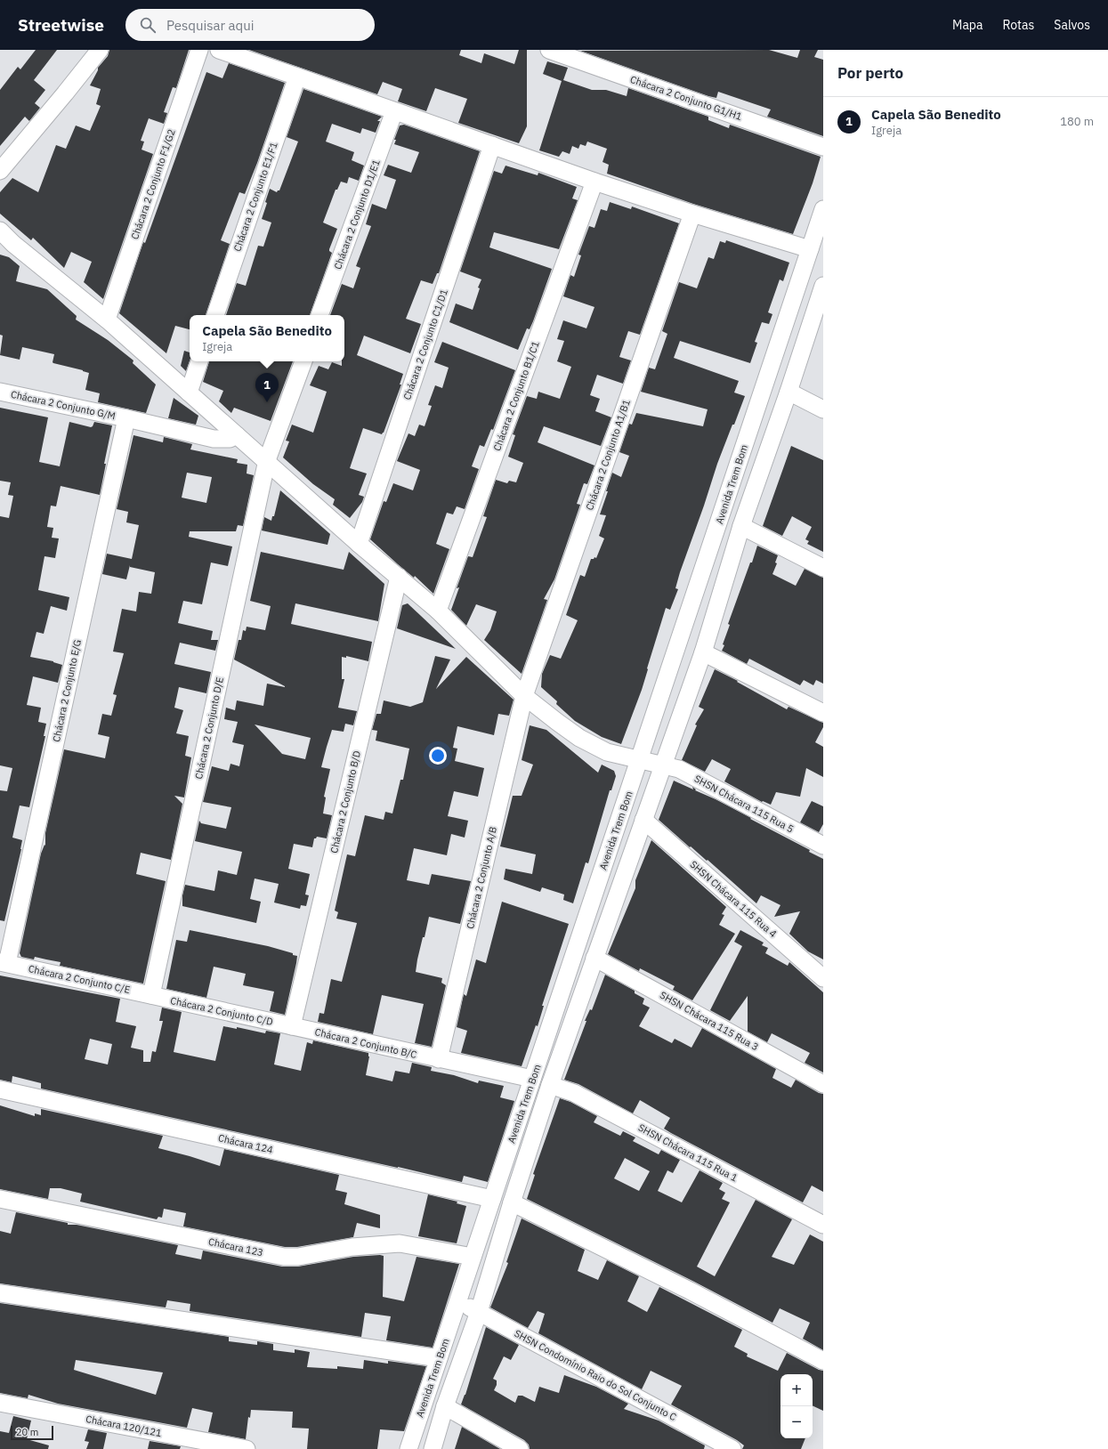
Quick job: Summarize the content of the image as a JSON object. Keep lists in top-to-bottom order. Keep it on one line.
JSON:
{"streets":{"street":["Chácara 2 Conjunto G1/H1","Chácara 2 Conjunto F1/G2","Chácara 2 Conjunto E1/F1","Chácara 2 Conjunto D1/E1","Chácara 2 Conjunto C1/D1","Chácara 2 Conjunto B1/C1","Chácara 2 Conjunto G/M","Chácara 2 Conjunto A1/B1","Avenida Trem Bom","Chácara 2 Conjunto E/G","Chácara 2 Conjunto D/E","Chácara 2 Conjunto B/D","SHSN Chácara 115 Rua 5","Chácara 2 Conjunto A/B","SHSN Chácara 115 Rua 4","Chácara 2 Conjunto C/E","Chácara 2 Conjunto C/D","SHSN Chácara 115 Rua 3","Chácara 2 Conjunto B/C","Chácara 124","SHSN Chácara 115 Rua 1","Chácara 123","SHSN Condomínio Raio do Sol Conjunto C","Chácara 120/121"]},"crossings":[["Chácara 2 Conjunto G/M","Chácara 2 Conjunto E/G"],["Chácara 2 Conjunto A1/B1","Chácara 2 Conjunto A/B"],["Avenida Trem Bom","SHSN Chácara 115 Rua 5"],["Avenida Trem Bom","SHSN Chácara 115 Rua 4"],["Avenida Trem Bom","SHSN Chácara 115 Rua 3"],["Avenida Trem Bom","Chácara 2 Conjunto B/C"],["Avenida Trem Bom","Chácara 124"],["Avenida Trem Bom","SHSN Chácara 115 Rua 1"],["Avenida Trem Bom","Chácara 123"],["Avenida Trem Bom","SHSN Condomínio Raio do Sol Conjunto C"],["Chácara 2 Conjunto E/G","Chácara 2 Conjunto C/E"],["Chácara 2 Conjunto D/E","Chácara 2 Conjunto C/E"],["Chácara 2 Conjunto D/E","Chácara 2 Conjunto C/D"],["Chácara 2 Conjunto B/D","Chácara 2 Conjunto C/D"],["Chácara 2 Conjunto B/D","Chácara 2 Conjunto B/C"],["Chácara 2 Conjunto A/B","Chácara 2 Conjunto B/C"],["Chácara 2 Conjunto C/E","Chácara 2 Conjunto C/D"],["Chácara 2 Conjunto C/D","Chácara 2 Conjunto B/C"]],"scale_bar":"20 m","page":{"header":"Streetwise","search":"Pesquisar aqui","nav":["Mapa","Rotas","Salvos"],"heading":"Por perto","list":[{"mark":"1","name":"Capela São Benedito","note":"Igreja","value":"180 m"}],"popup":["Capela São Benedito","Igreja"],"pins":"1","map_buttons":["+","−"],"scale":"20 m"}}
